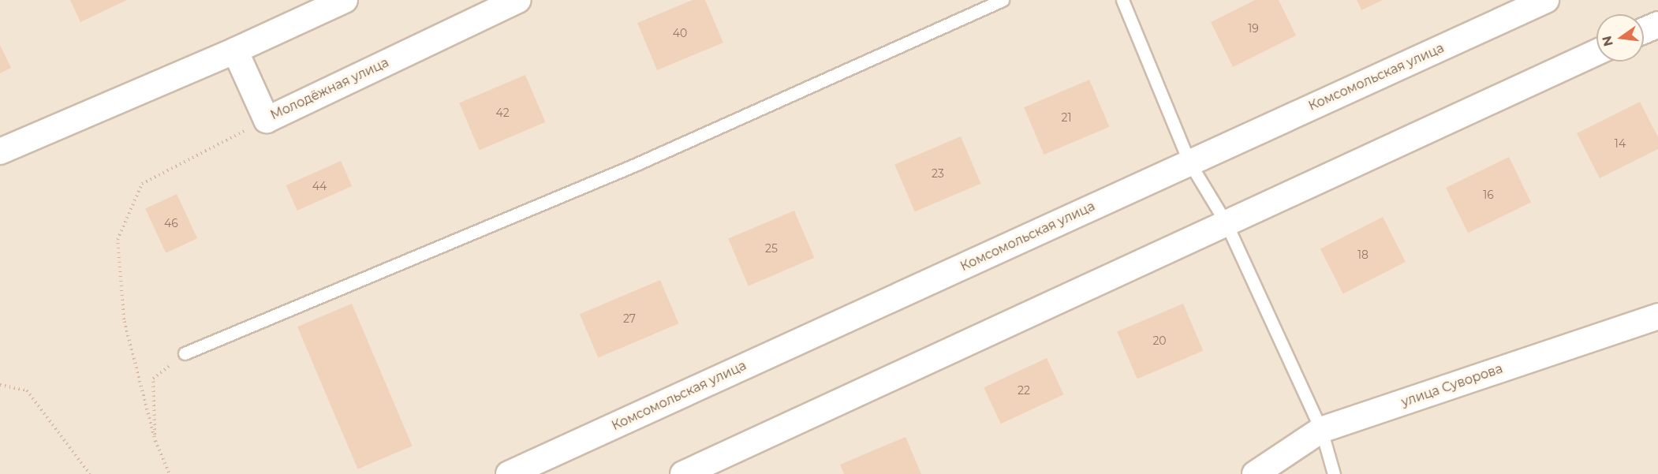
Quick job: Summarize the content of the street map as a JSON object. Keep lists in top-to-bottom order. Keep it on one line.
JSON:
{"streets":{"street":["Комсомольская улица","Молодёжная улица","улица Суворова"]},"house_numbers":["19","40","42","21","14","23","44","16","46","25","18","27","20","22"],"north":"left"}
